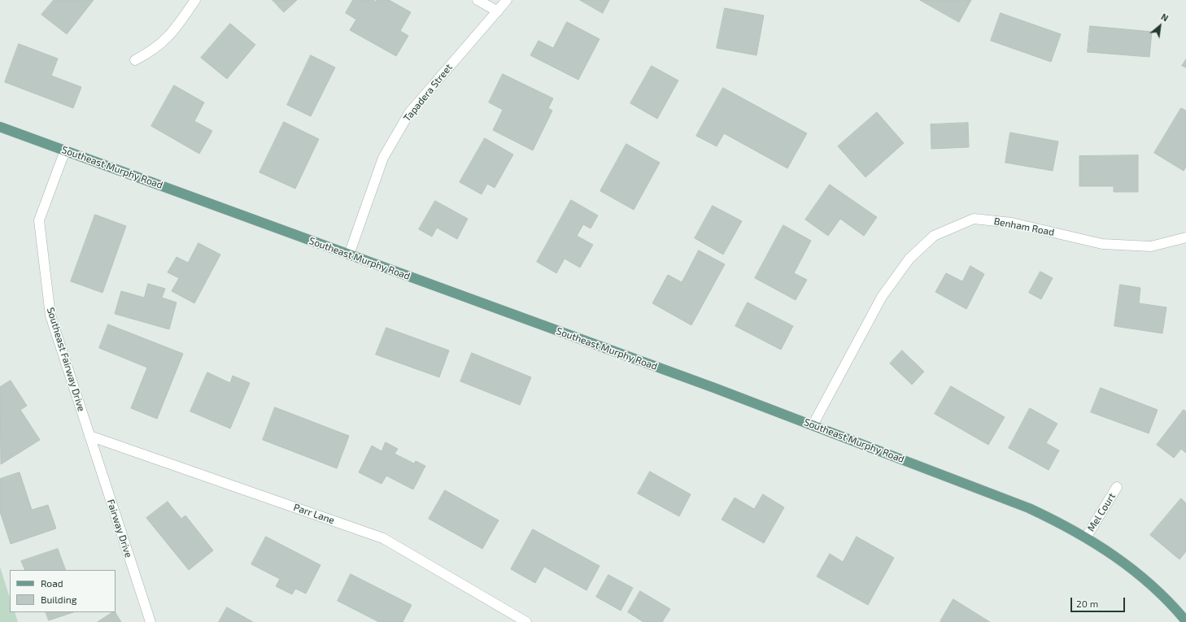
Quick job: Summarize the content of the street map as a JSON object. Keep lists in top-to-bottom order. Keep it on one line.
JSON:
{"streets":{"main road":["Southeast Murphy Road"],"street":["Tapadera Street","Benham Road","Southeast Fairway Drive","Mel Court","Parr Lane","Fairway Drive"]},"crossings":[["Tapadera Street","Southeast Murphy Road"],["Southeast Murphy Road","Benham Road"],["Southeast Murphy Road","Southeast Fairway Drive"],["Southeast Murphy Road","Mel Court"],["Southeast Fairway Drive","Parr Lane"],["Southeast Fairway Drive","Fairway Drive"],["Parr Lane","Fairway Drive"]],"legend":["Road","Building"],"scale_bar":"20 m","north":"top right"}
